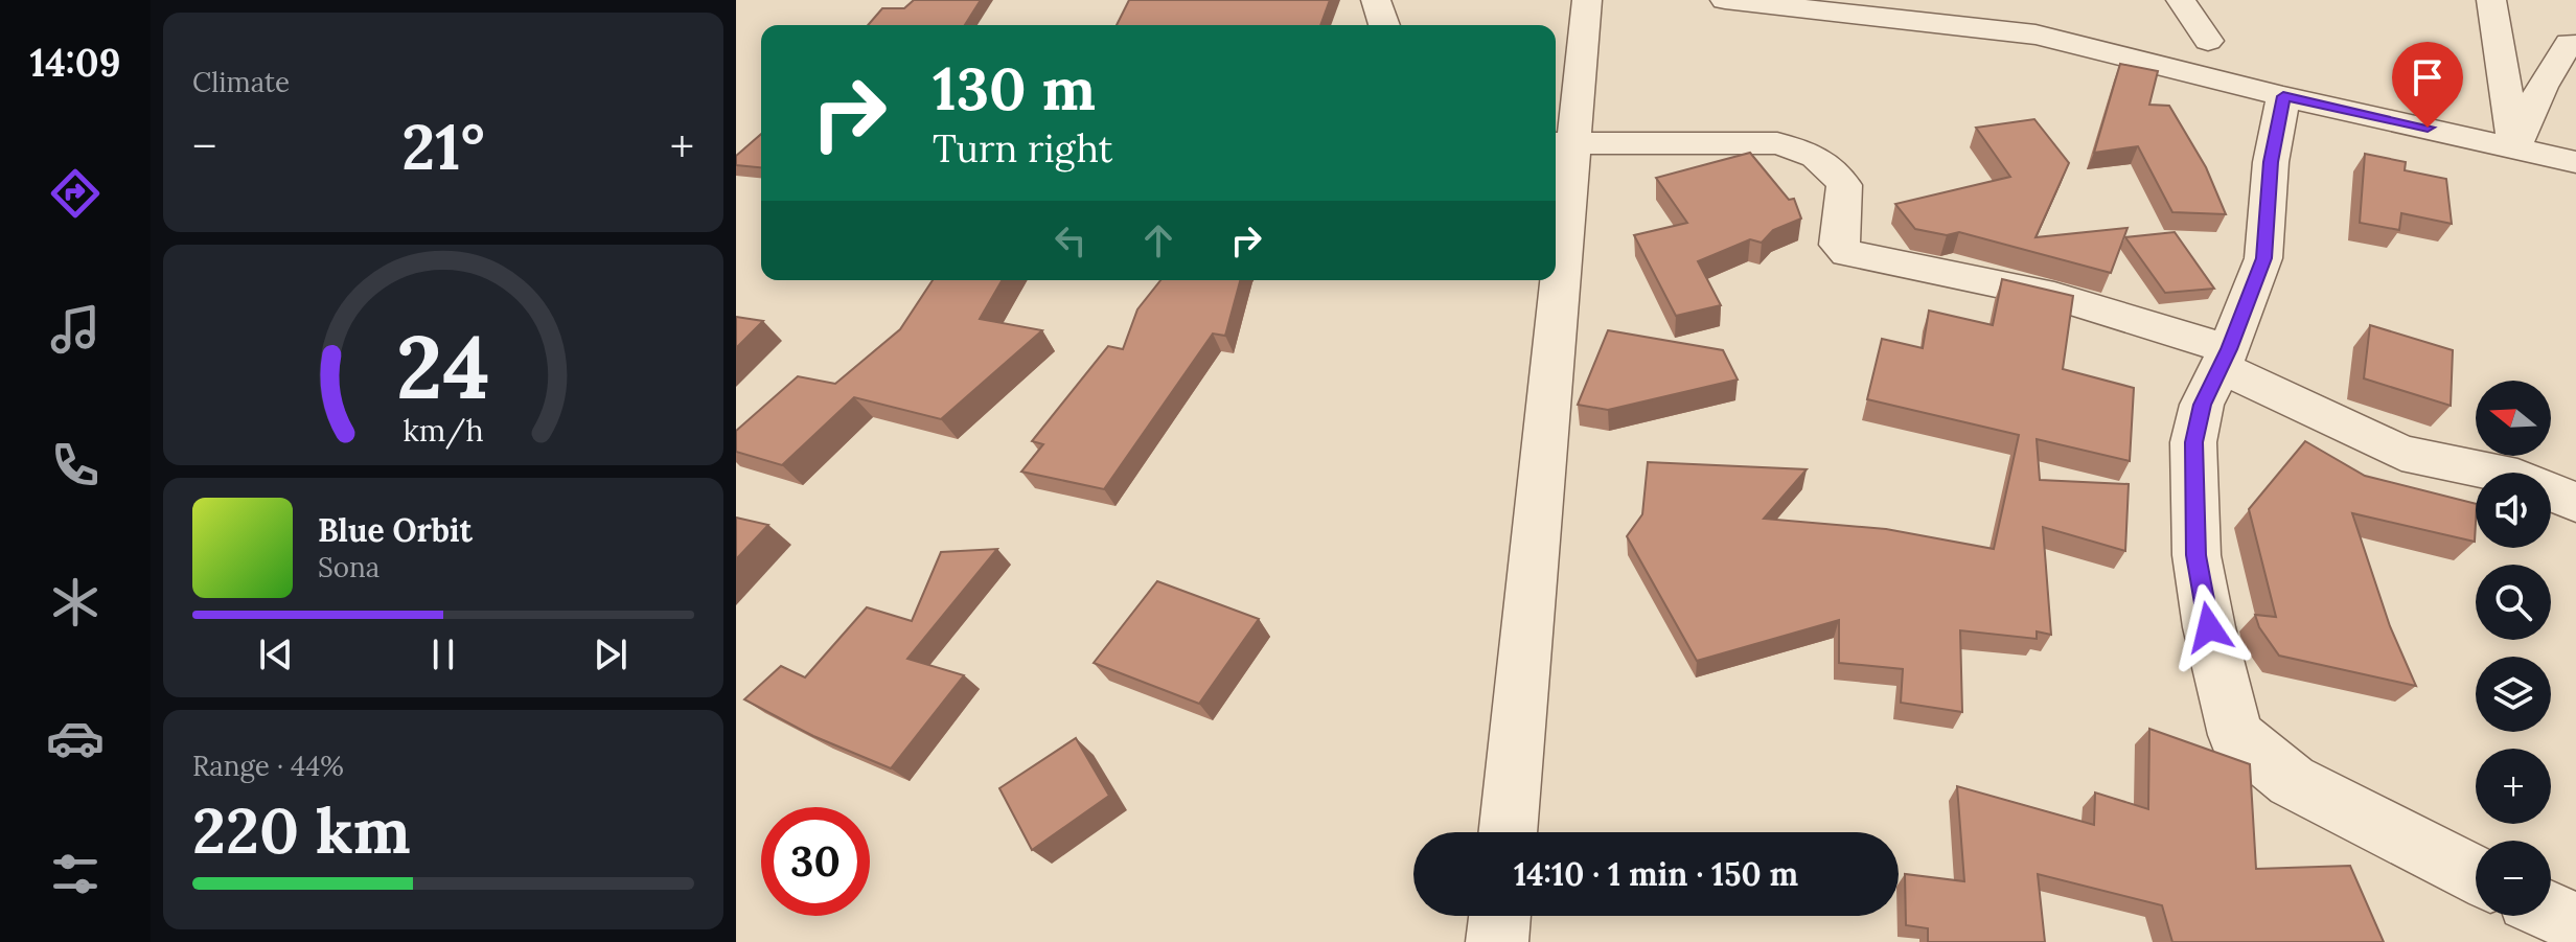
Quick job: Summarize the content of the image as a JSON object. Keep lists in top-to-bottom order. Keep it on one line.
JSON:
{"north":"left","page":{"tabs":"14:09","tile":["Climate",["Range · 44%","220 km"]],"turn":["130 m","Turn right"],"heat":["−","21°","+"],"map_buttons":["+","−"],"song":["Blue Orbit","Sona"],"limit":"30","trip":"14:10 · 1 min · 150 m","gauge":["24","km/h"]}}
